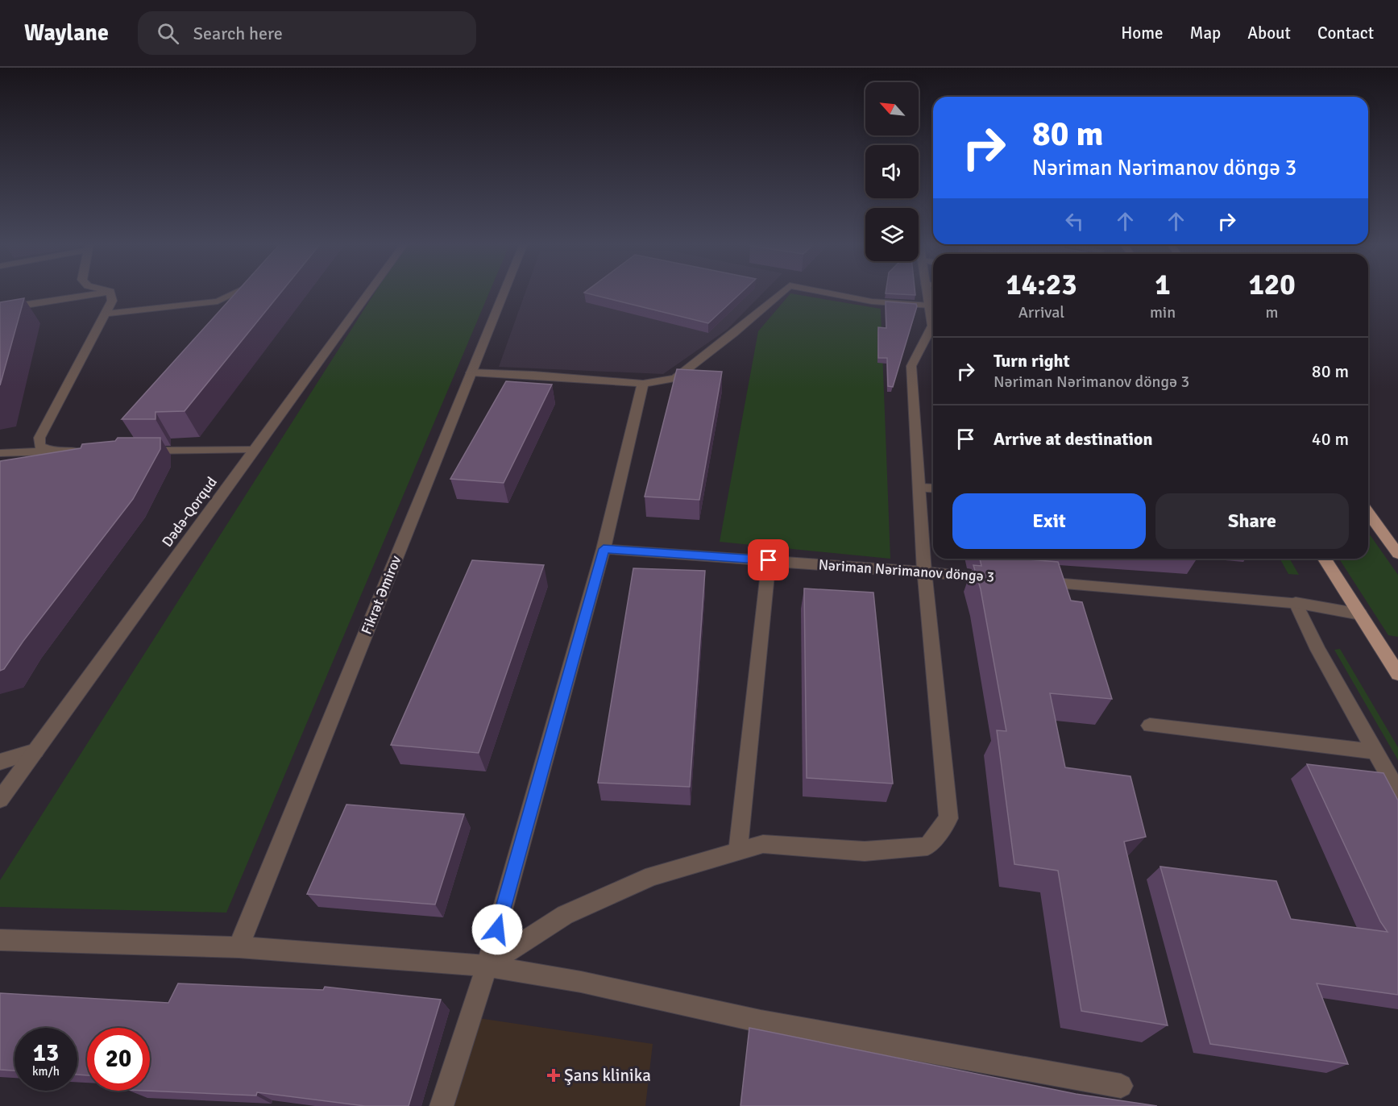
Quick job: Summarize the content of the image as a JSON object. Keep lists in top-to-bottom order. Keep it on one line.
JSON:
{"streets":{"street":["Dədə-Qorqud","Nəriman Nərimanov döngə 3","Fikrət Əmirov"]},"places":{"health":["Şans klinika"]},"north":"top left","page":{"header":"Waylane","search":"Search here","nav":["Home","Map","About","Contact"],"turn":["80 m","Nəriman Nərimanov döngə 3"],"eta":["14:23","Arrival","1","min","120","m"],"list":[{"name":"Turn right","note":"Nəriman Nərimanov döngə 3","value":"80 m"},{"name":"Arrive at destination","value":"40 m"}],"buttons":["Exit","Share"],"speed":"13 km/h","limit":"20"}}
